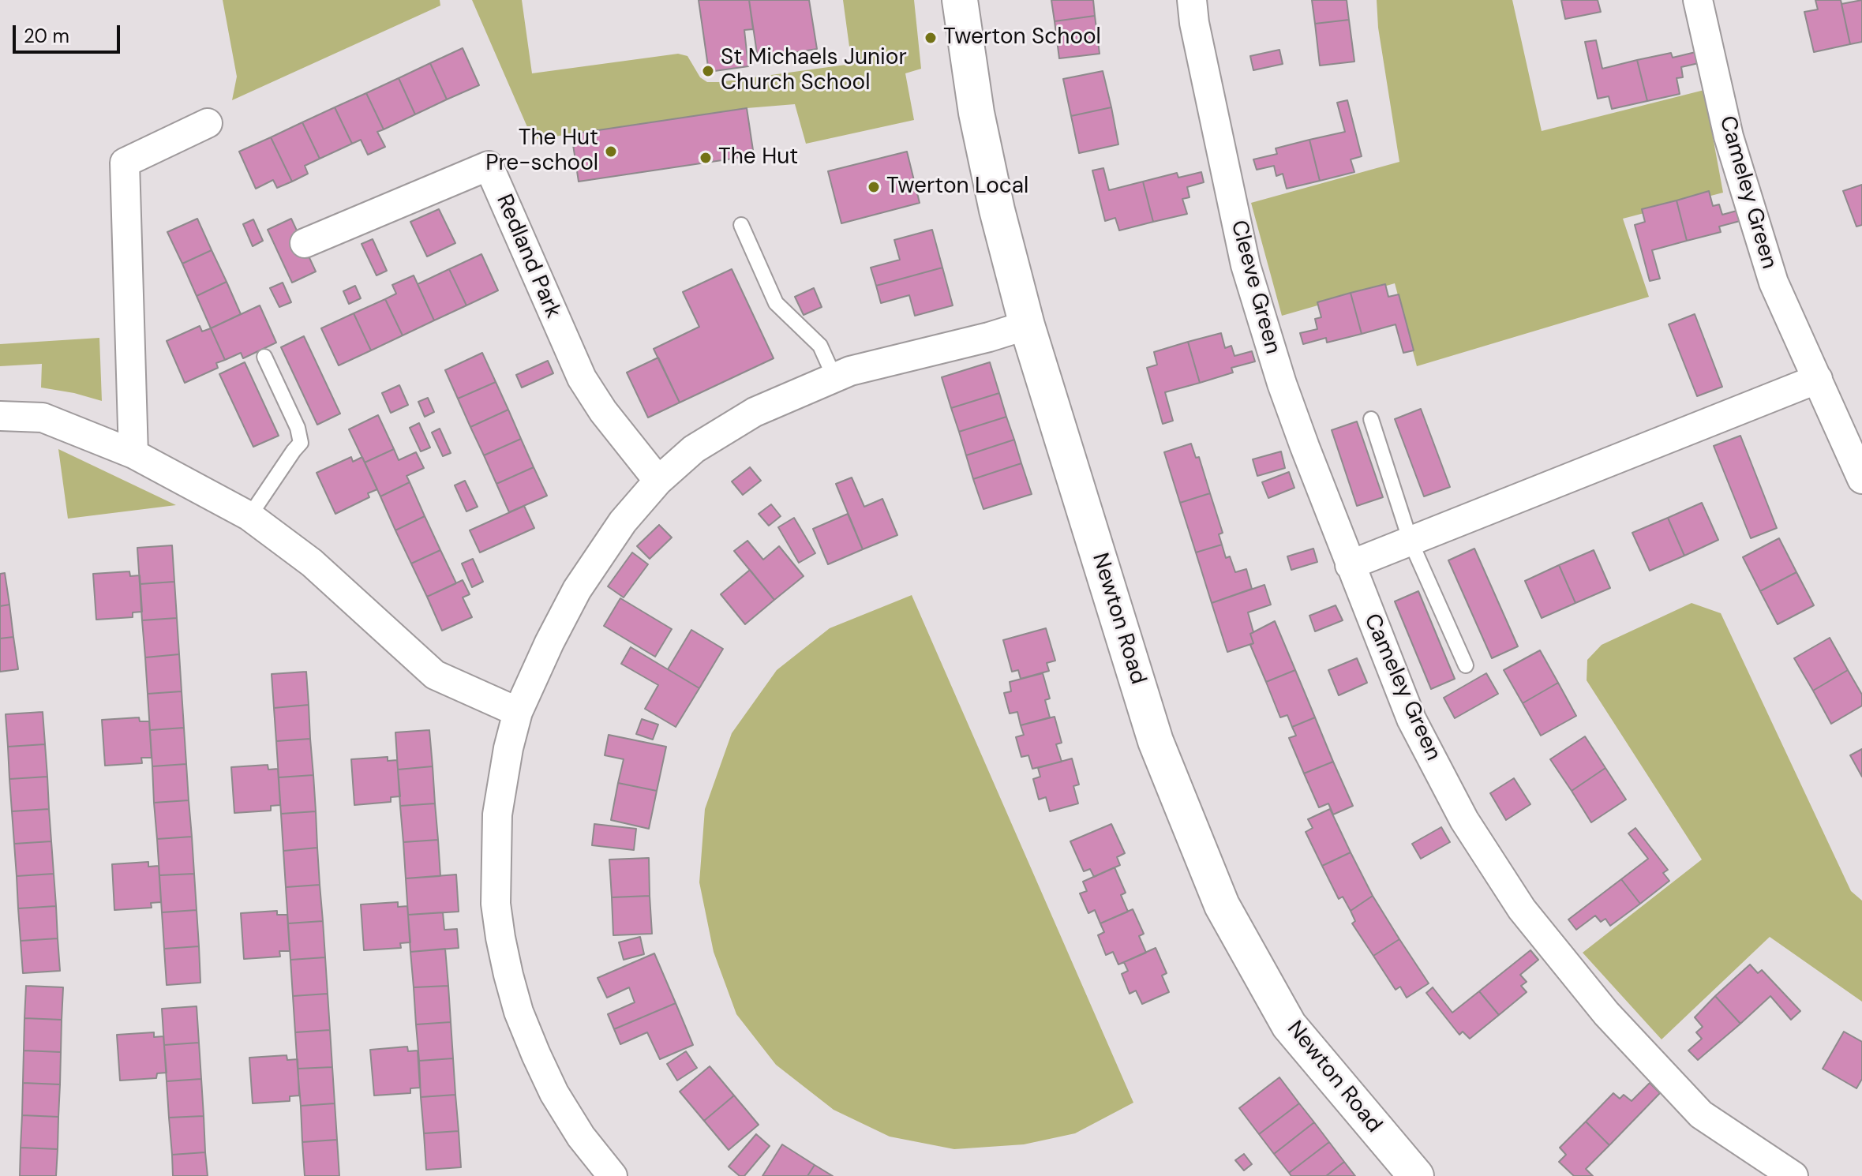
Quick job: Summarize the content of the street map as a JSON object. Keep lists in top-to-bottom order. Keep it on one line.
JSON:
{"streets":{"street":["Cameley Green","Redland Park","Cleeve Green","Newton Road"]},"crossings":[["Cameley Green","Cleeve Green"]],"places":["Twerton School","St Michaels Junior Church School","The Hut Pre-school","The Hut","Twerton Local"],"scale_bar":"20 m"}
